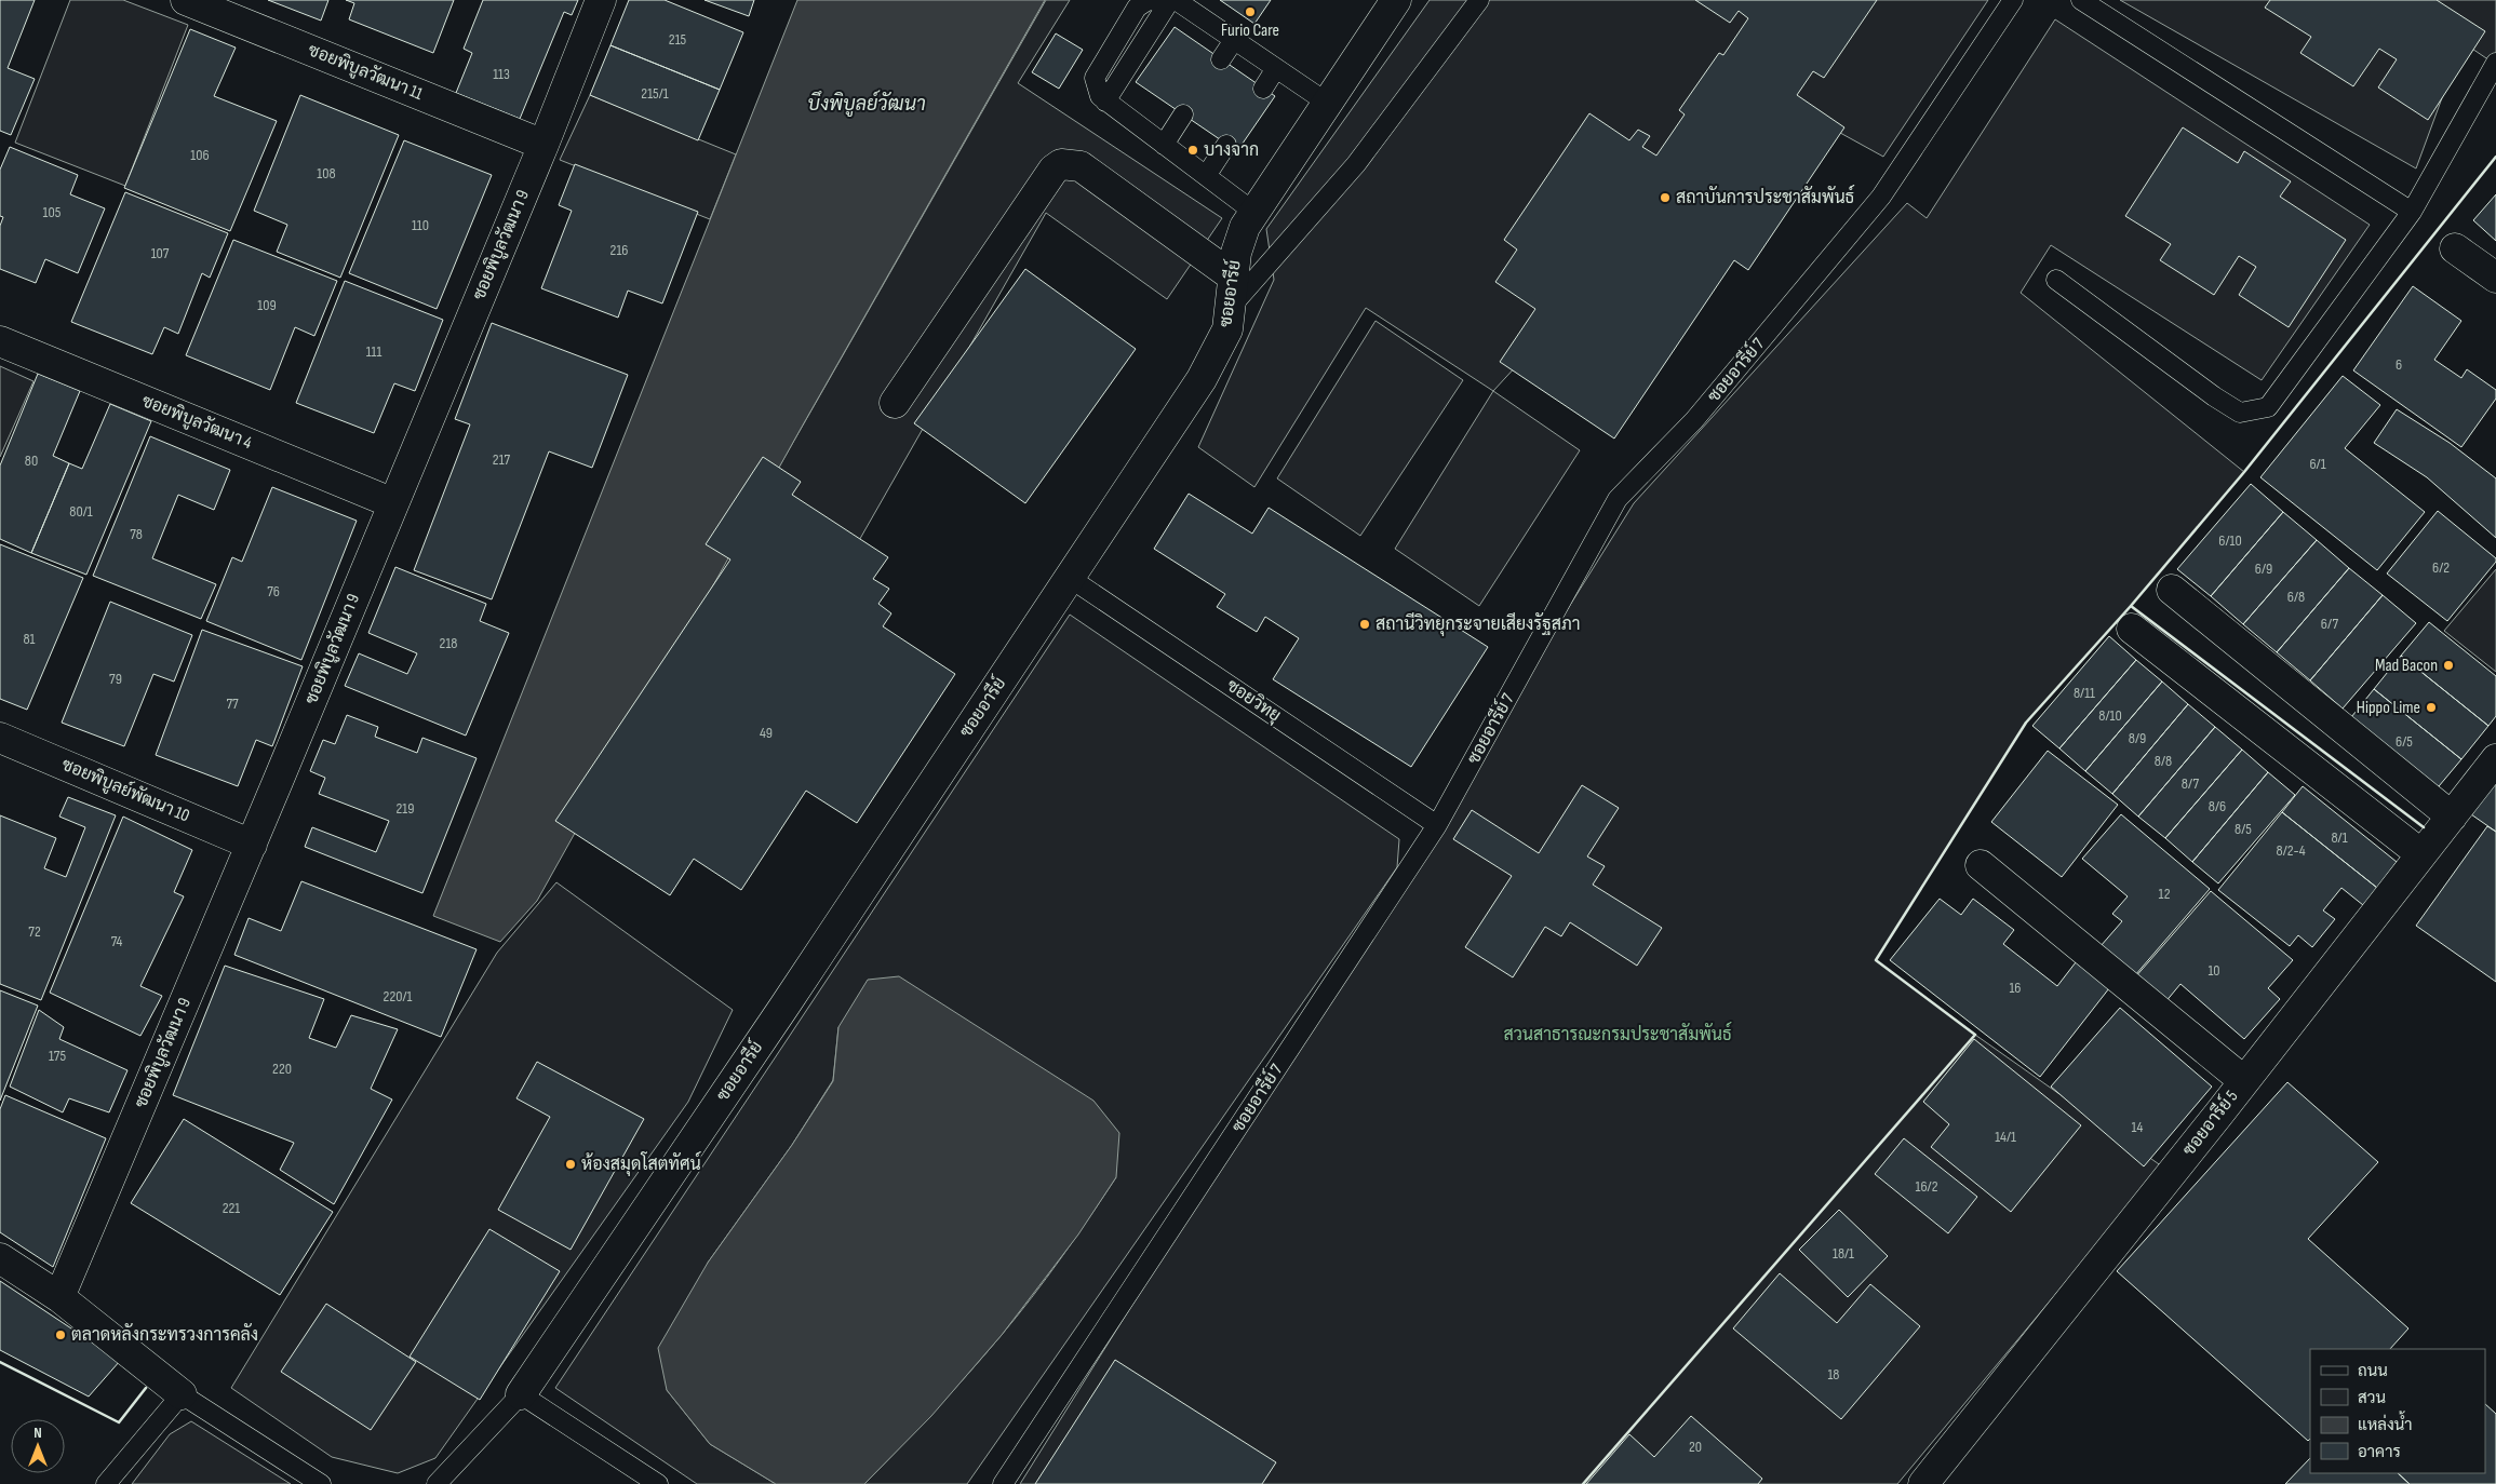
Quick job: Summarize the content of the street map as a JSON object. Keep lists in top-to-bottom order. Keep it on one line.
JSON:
{"streets":{"street":["ซอยพิบูลวัฒนา 11","ซอยพิบูลวัฒนา 9","ซอยอารีย์","ซอยพิบูลวัฒนา 4","ซอยพิบูลย์พัฒนา 10","ซอยอารีย์ 5"],"lane":["ซอยอารีย์ 7","ซอยวิทยุ"]},"crossings":[["ซอยพิบูลวัฒนา 11","ซอยพิบูลวัฒนา 9"],["ซอยพิบูลวัฒนา 9","ซอยพิบูลวัฒนา 4"],["ซอยพิบูลวัฒนา 9","ซอยพิบูลย์พัฒนา 10"],["ซอยอารีย์","ซอยวิทยุ"],["ซอยอารีย์ 7","ซอยวิทยุ"]],"water":["บึงพิบูลย์วัฒนา"],"parks":["สวนสาธารณะกรมประชาสัมพันธ์"],"places":["Furio Care","บางจาก","สถาบันการประชาสัมพันธ์","สถานีวิทยุกระจายเสียงรัฐสภา","Mad Bacon","Hippo Lime","ห้องสมุดโสตทัศน์","ตลาดหลังกระทรวงการคลัง"],"house_numbers":["215","113","215/1","106","108","105","110","216","107","109","111","6","217","80","6/1","80/1","78","6/10","6/2","6/9","76","6/8","6/7","81","218","79","8/11","77","8/10","49","8/9","6/5","8/8","8/7","8/6","219","8/5","8/1","8/2-4","12","72","74","10","16","220/1","175","220","14","14/1","16/2","221","18/1","18","20"],"legend":["ถนน","สวน","แหล่งน้ำ","อาคาร"],"north":"top"}
